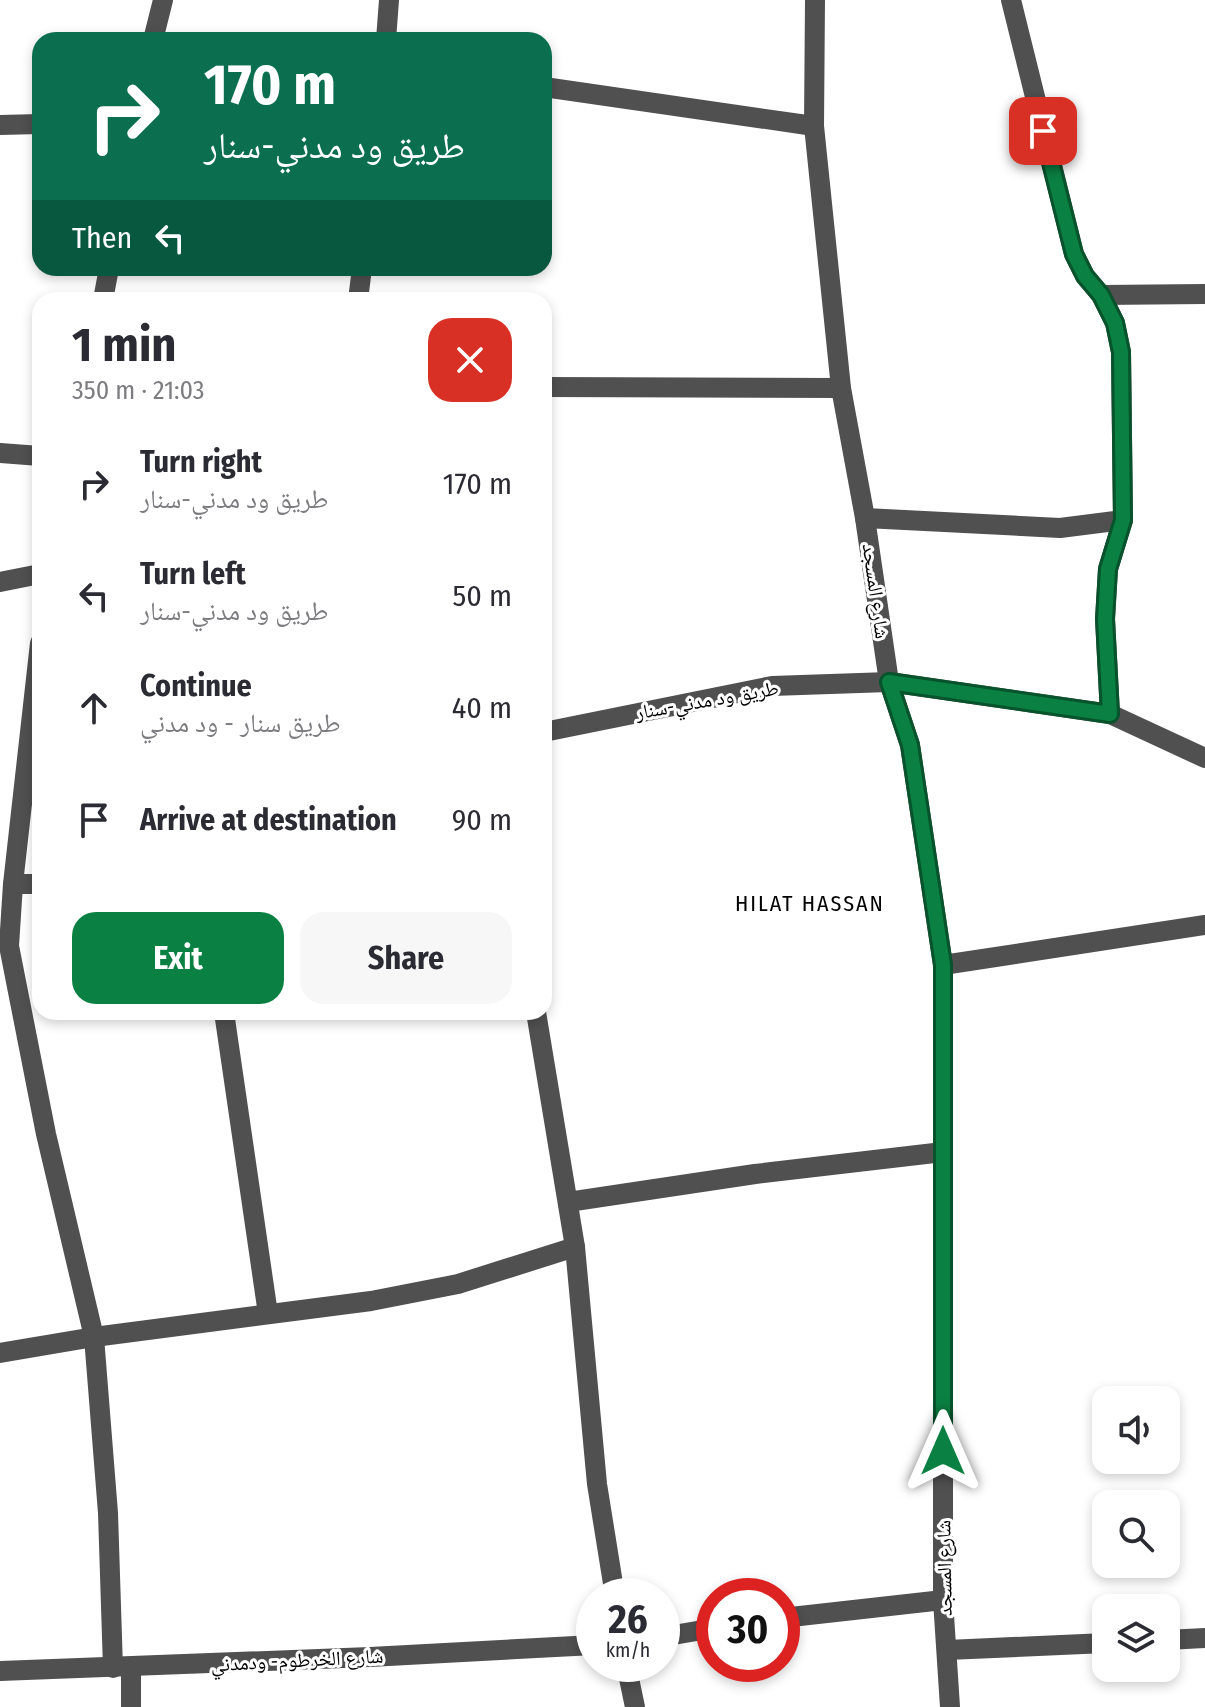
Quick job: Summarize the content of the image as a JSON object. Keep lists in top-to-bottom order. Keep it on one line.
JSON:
{"streets":{"street":["شارع المسجد","طريق ود مدني-سنار","شارع الخرطوم- ودمدني"]},"crossings":[["شارع المسجد","طريق ود مدني-سنار"]],"districts":["HILAT HASSAN"],"page":{"turn":["170 m","طريق ود مدني-سنار"],"then":"Then","heading":["1 min","350 m · 21:03"],"list":[{"name":"Turn right","note":"طريق ود مدني-سنار","value":"170 m"},{"name":"Turn left","note":"طريق ود مدني-سنار","value":"50 m"},{"name":"Continue","note":"طريق سنار - ود مدني","value":"40 m"},{"name":"Arrive at destination","value":"90 m"}],"buttons":["Exit","Share"],"speed":"26 km/h","limit":"30"}}
